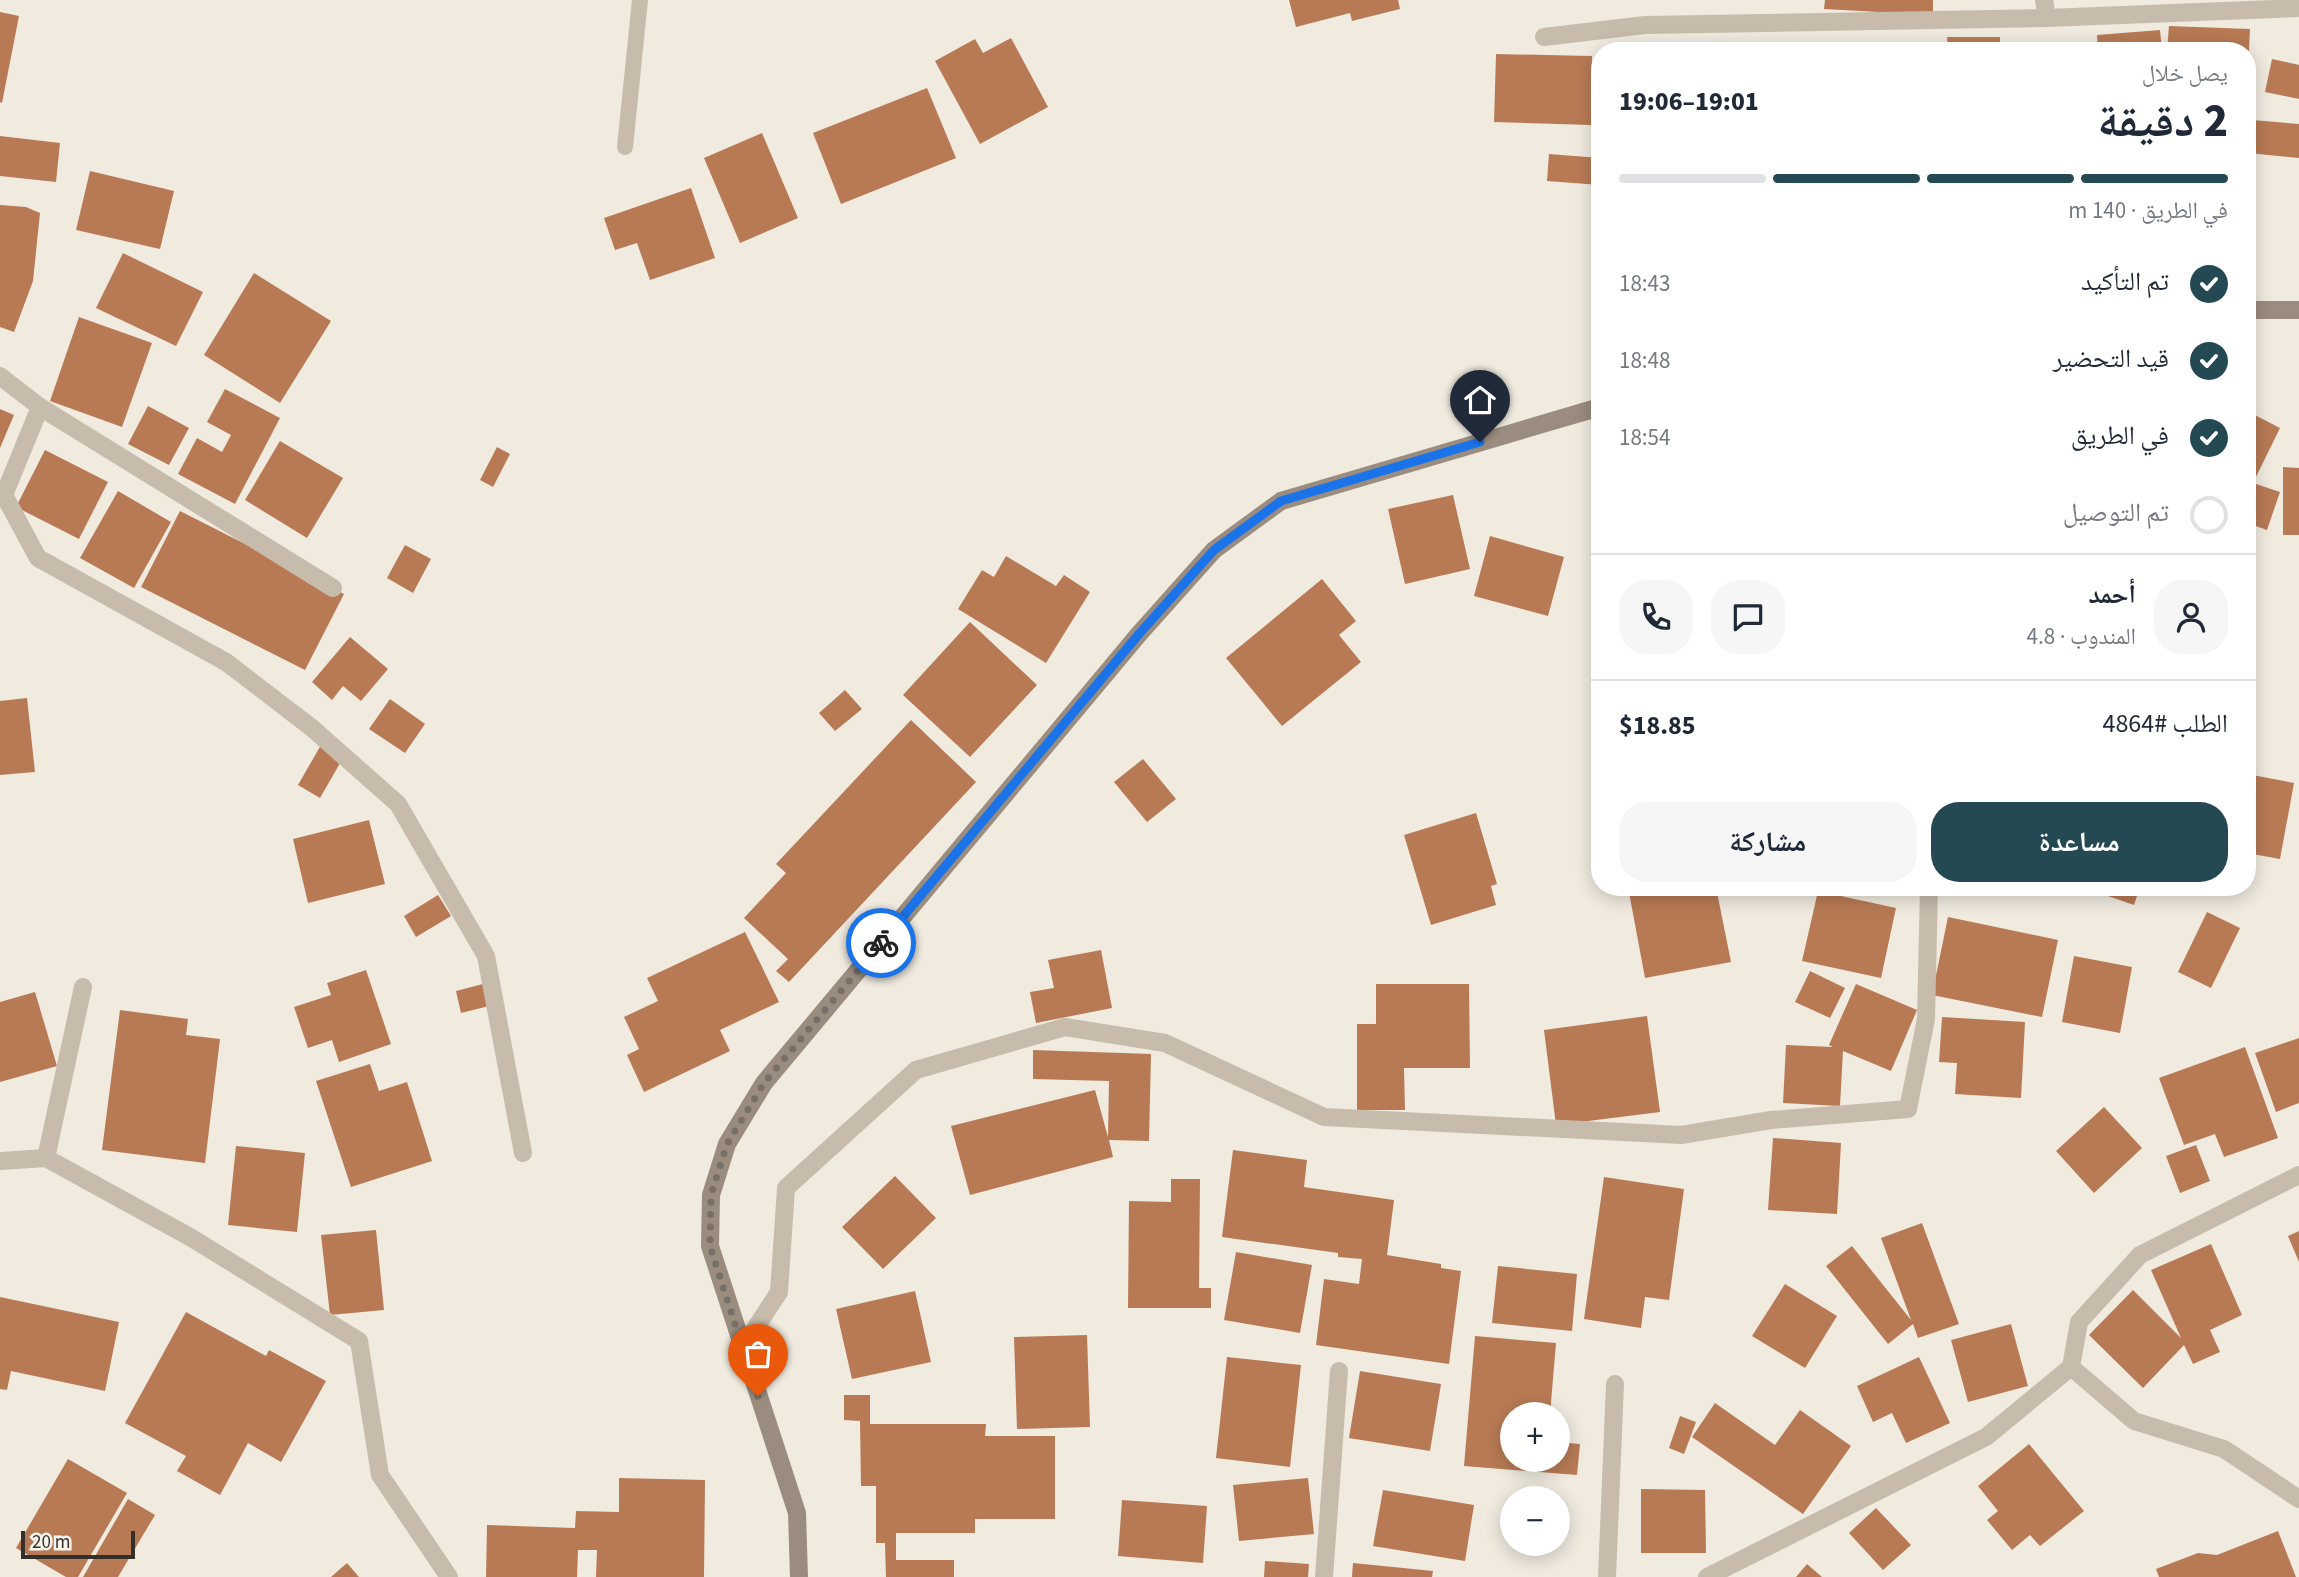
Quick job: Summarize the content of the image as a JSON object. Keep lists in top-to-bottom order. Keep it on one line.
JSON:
{"scale_bar":"20 m","page":{"heading":["2 دقيقة","يصل خلال","19:01–19:06"],"panel":["أحمد","المندوب · 4.8","الطلب #4864","$18.85"],"bar":"في الطريق · 140 m","list":[["تم التأكيد","18:43"],["قيد التحضير","18:48"],["في الطريق","18:54"],"تم التوصيل"],"buttons":["مساعدة","مشاركة"],"map_buttons":["+","−"],"scale":"20 m"}}
